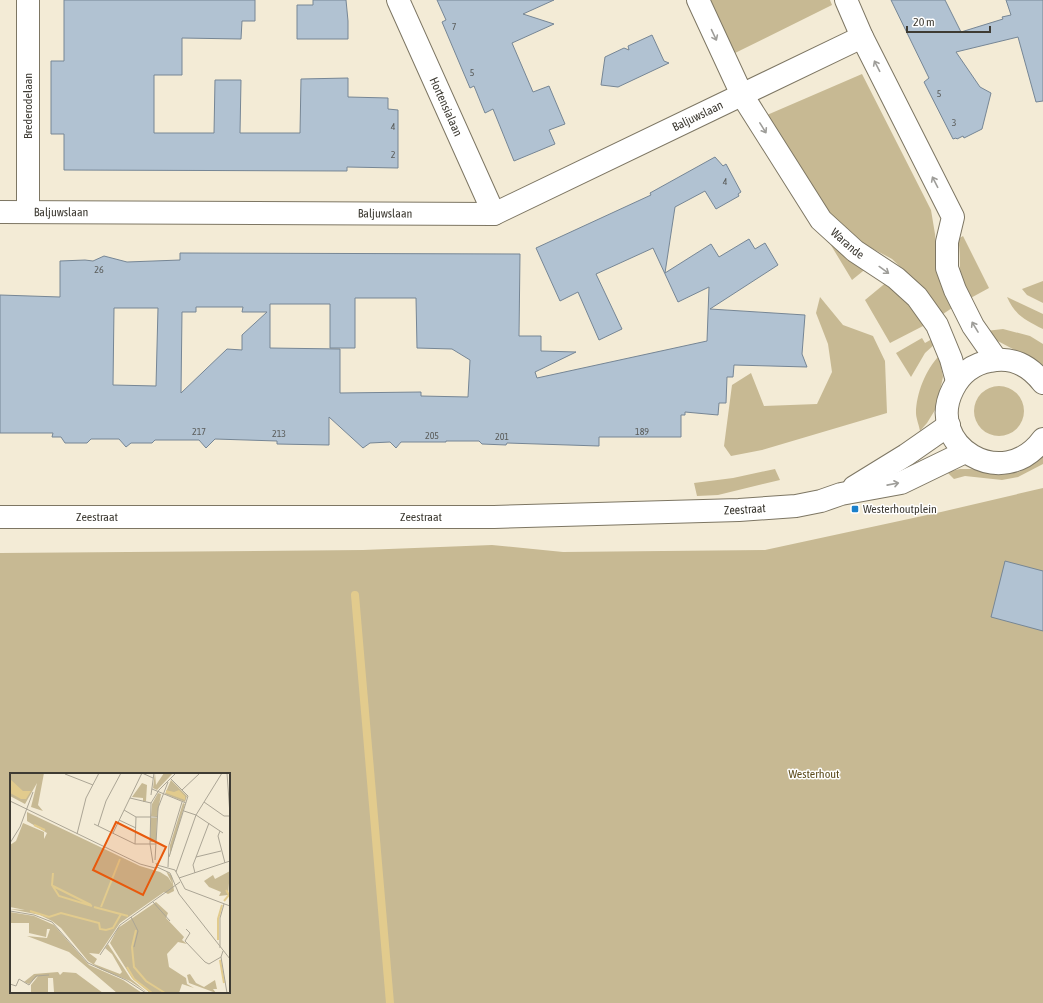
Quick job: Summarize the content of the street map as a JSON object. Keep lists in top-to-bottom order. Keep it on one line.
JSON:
{"streets":{"main road":["Brederodelaan","Hortensialaan","Baljuwslaan","Warande","Zeestraat"]},"crossings":[["Brederodelaan","Baljuwslaan"],["Hortensialaan","Baljuwslaan"],["Baljuwslaan","Warande"]],"parks":["Westerhout"],"places":{"transit":["Westerhoutplein"]},"house_numbers":["7","5","5","3","4","2","4","26","217","189","213","205","201"],"scale_bar":"20 m"}
